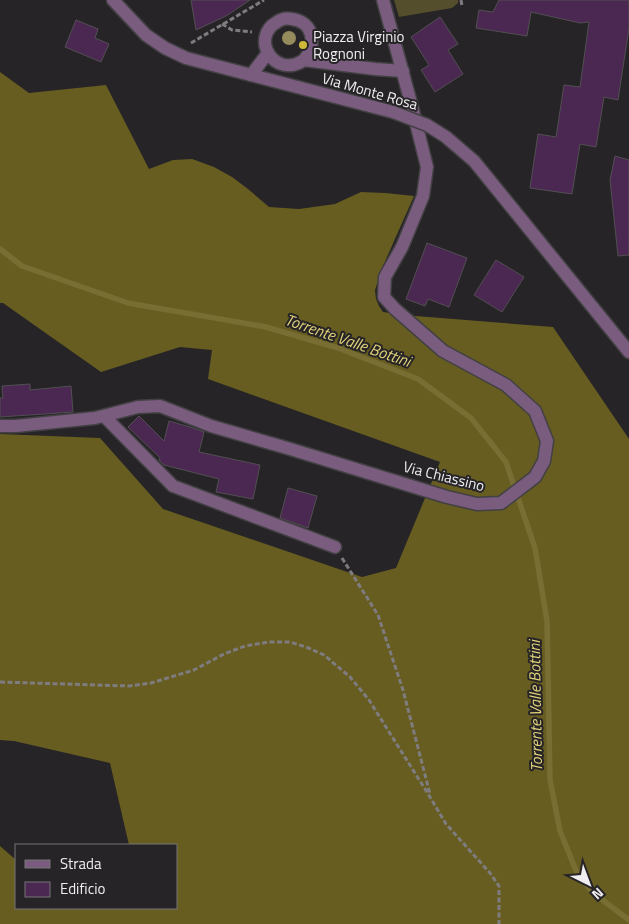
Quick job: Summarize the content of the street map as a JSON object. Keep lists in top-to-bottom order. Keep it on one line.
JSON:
{"streets":{"street":["Via Monte Rosa","Via Chiassino"]},"water":["Torrente Valle Bottini"],"places":["Piazza Virginio Rognoni"],"legend":["Strada","Edificio"],"north":"bottom right"}
